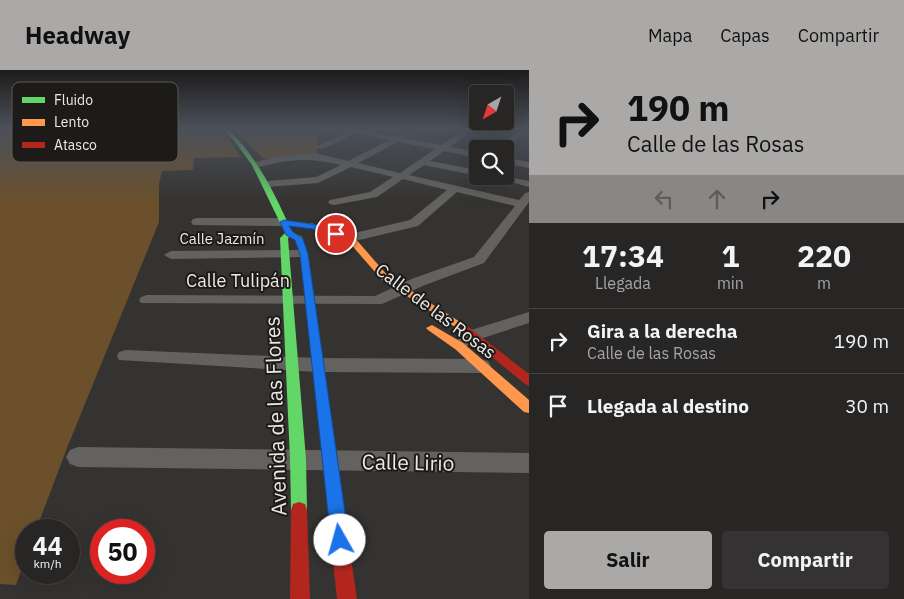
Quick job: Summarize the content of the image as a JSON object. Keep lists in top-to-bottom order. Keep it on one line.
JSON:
{"streets":{"main road":["Calle de las Rosas","Avenida de las Flores"],"street":["Calle Jazmín","Calle Tulipán","Calle Lirio"]},"crossings":[["Calle Jazmín","Avenida de las Flores"],["Calle Tulipán","Calle de las Rosas"],["Calle Tulipán","Avenida de las Flores"],["Avenida de las Flores","Calle Lirio"]],"legend":["Fluido","Lento","Atasco"],"north":"bottom left","page":{"header":"Headway","nav":["Mapa","Capas","Compartir"],"turn":["190 m","Calle de las Rosas"],"eta":["17:34","Llegada","1","min","220","m"],"list":[{"name":"Gira a la derecha","note":"Calle de las Rosas","value":"190 m"},{"name":"Llegada al destino","value":"30 m"}],"speed":"44 km/h","limit":"50","buttons":["Salir","Compartir"]}}
